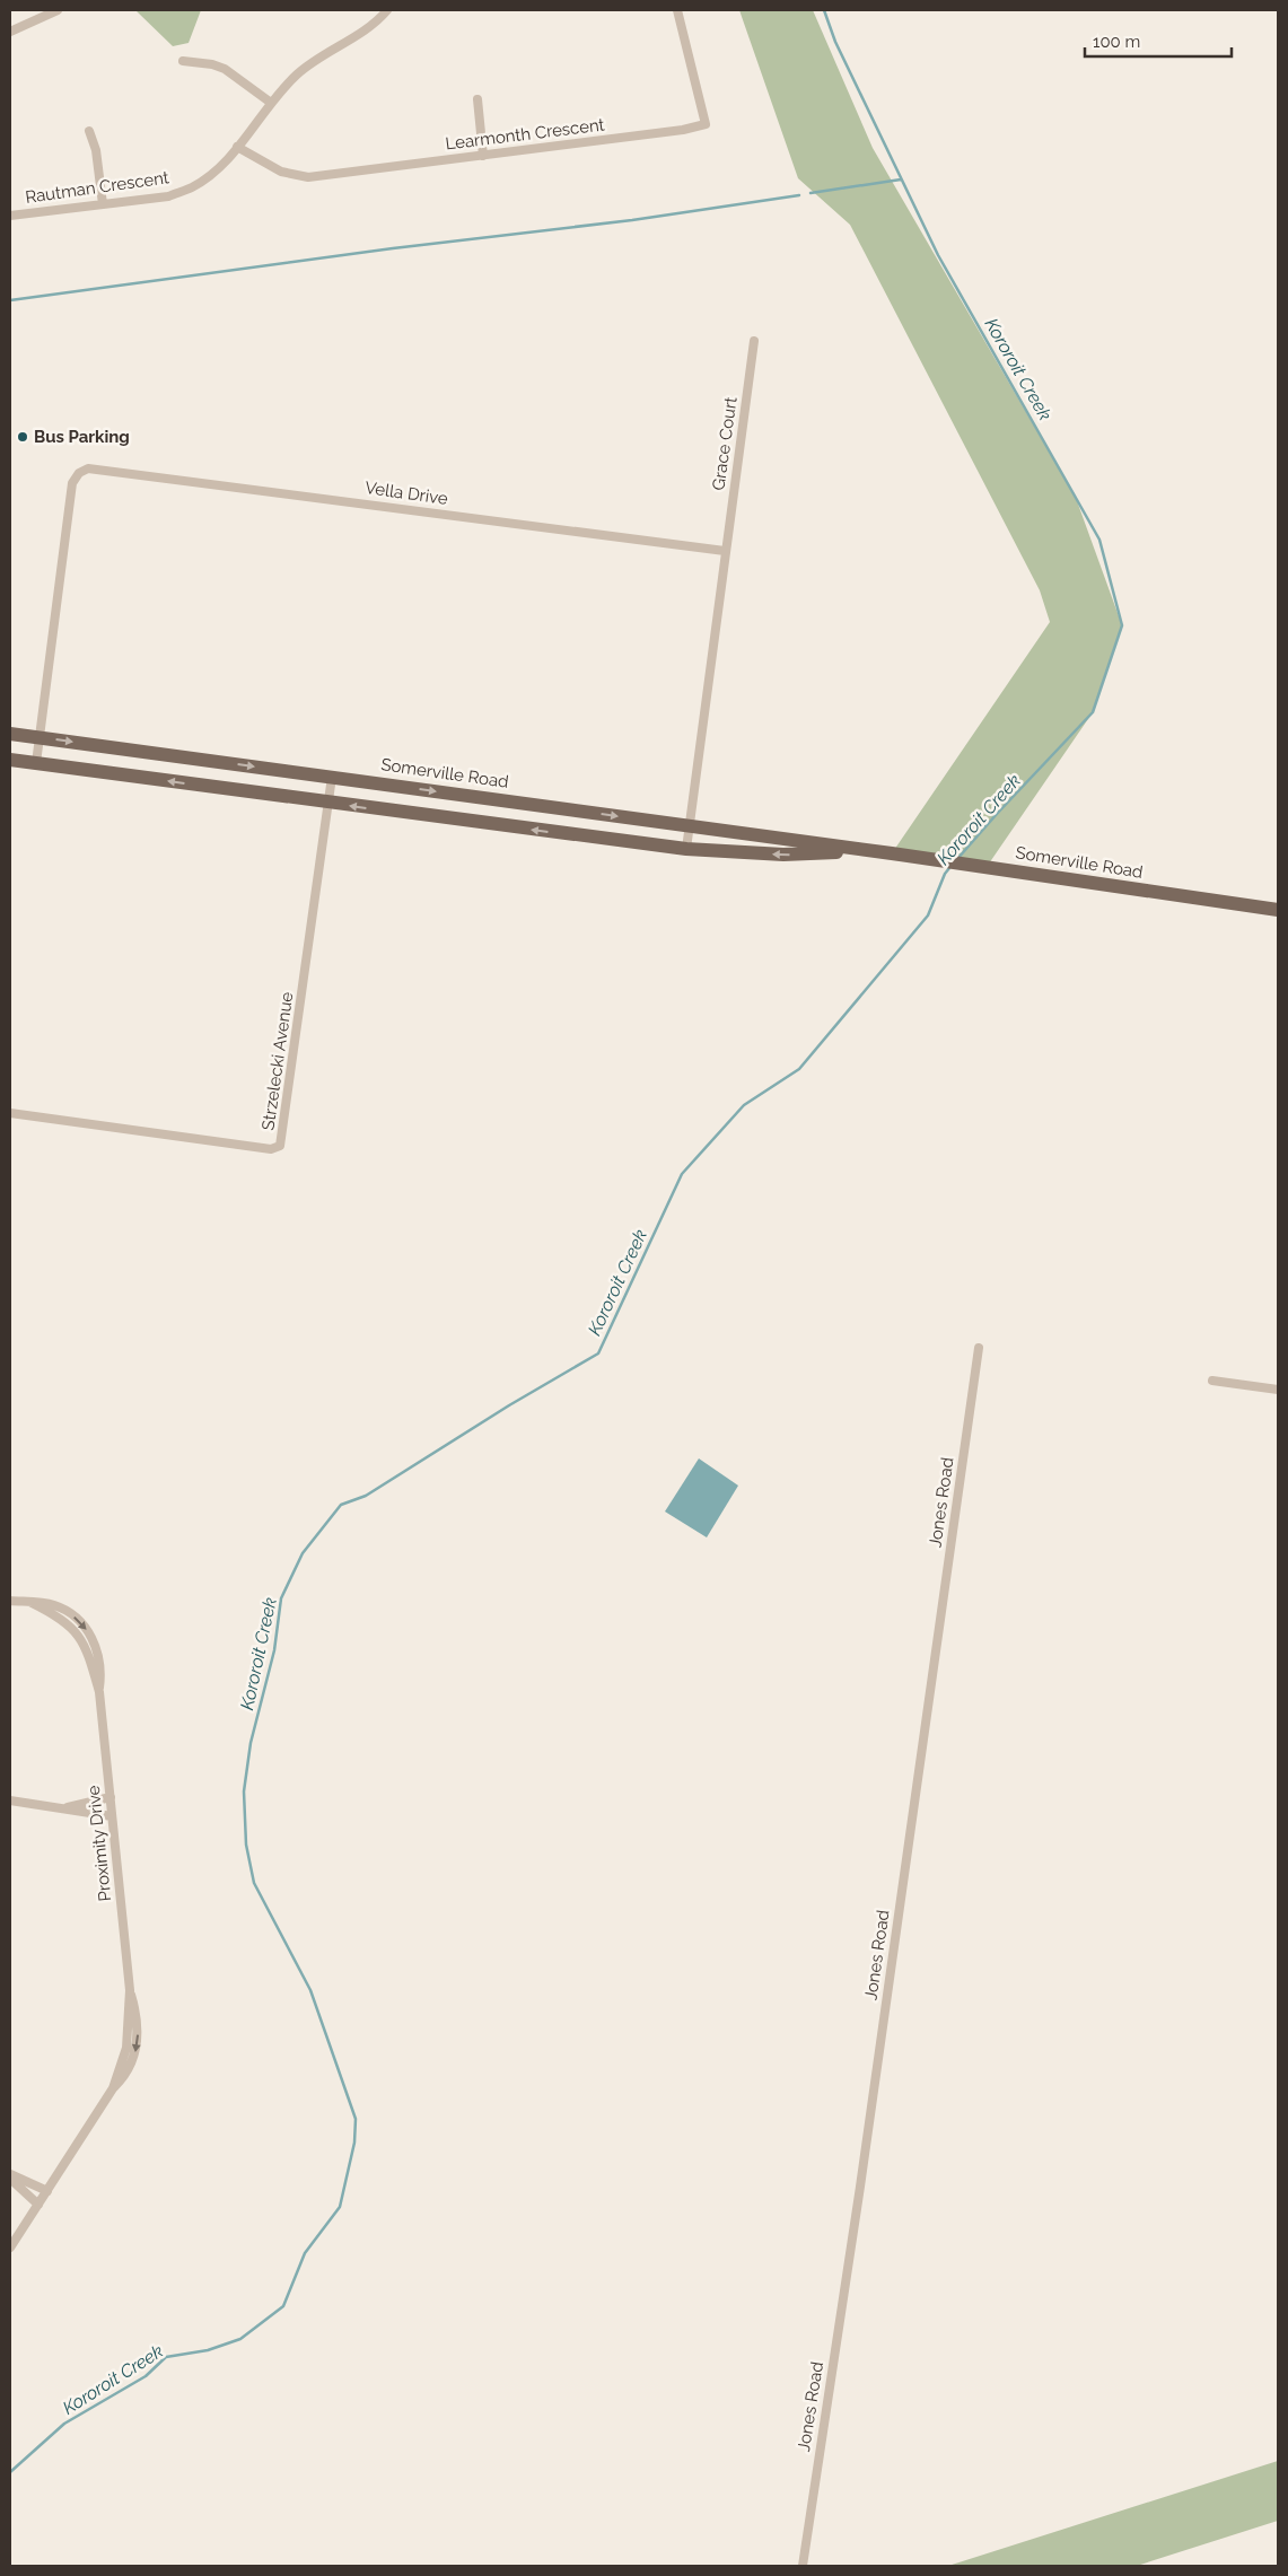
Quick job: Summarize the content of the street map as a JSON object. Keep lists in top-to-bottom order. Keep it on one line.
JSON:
{"streets":{"main road":["Somerville Road"],"street":["Learmonth Crescent","Rautman Crescent","Grace Court","Vella Drive","Strzelecki Avenue","Jones Road","Proximity Drive"]},"crossings":[["Learmonth Crescent","Rautman Crescent"],["Grace Court","Vella Drive"],["Vella Drive","Somerville Road"],["Somerville Road","Strzelecki Avenue"]],"water":["Kororoit Creek"],"places":["Bus Parking"],"scale_bar":"100 m"}
